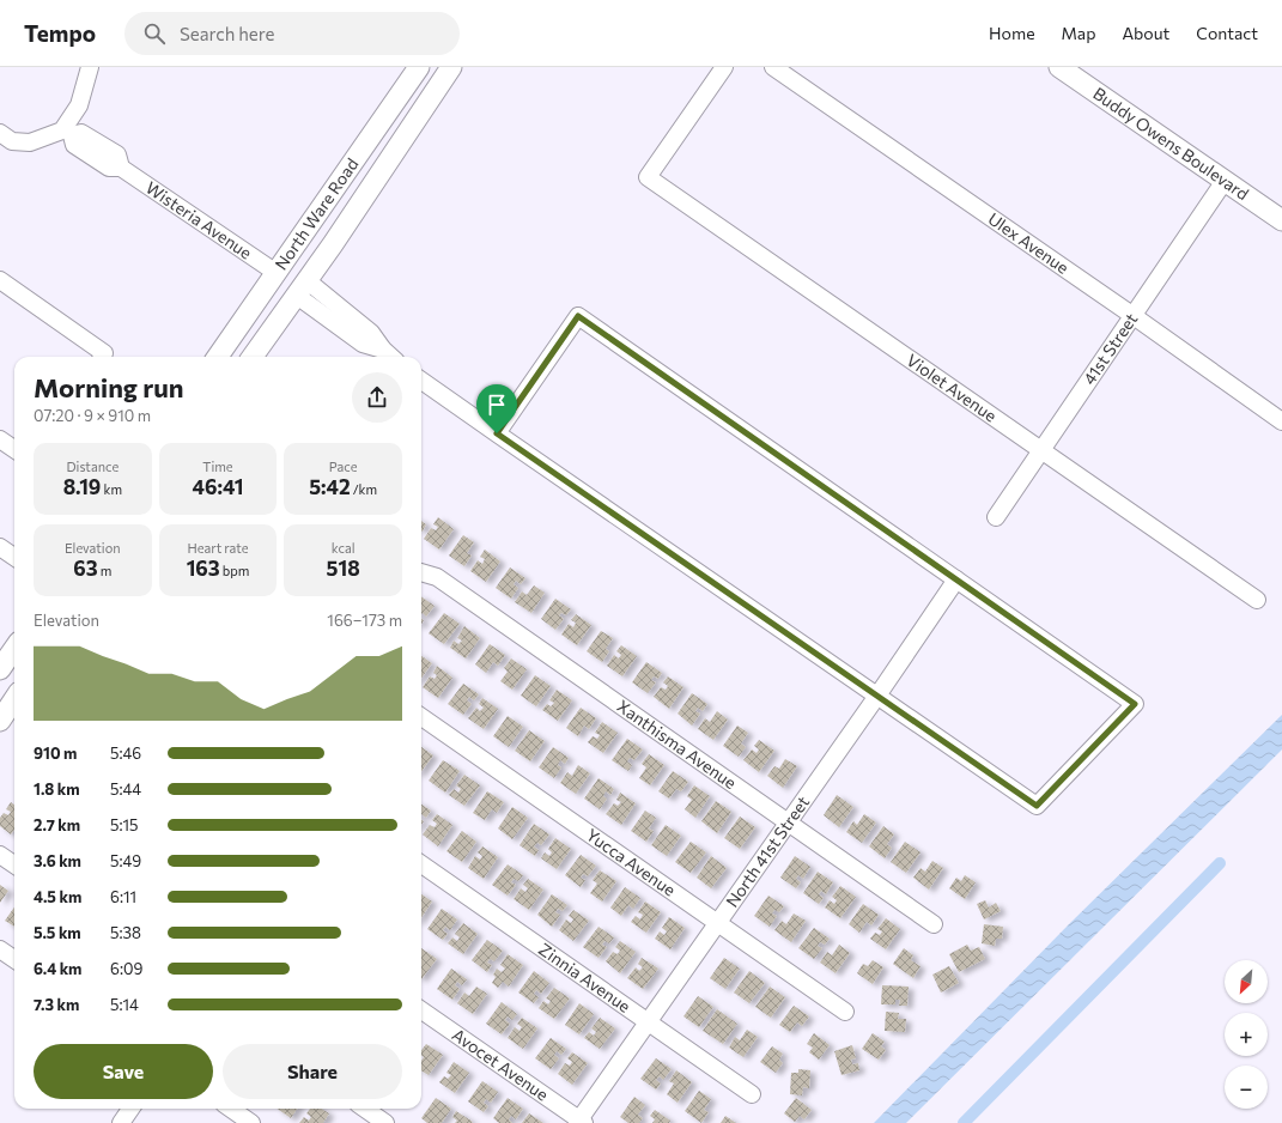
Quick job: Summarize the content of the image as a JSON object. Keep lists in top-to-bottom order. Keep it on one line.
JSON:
{"streets":{"main road":["Buddy Owens Boulevard","North Ware Road"],"street":["Wisteria Avenue","Ulex Avenue","41st Street","Violet Avenue","Xanthisma Avenue","North 41st Street","Yucca Avenue","Zinnia Avenue","Avocet Avenue"]},"crossings":[["Buddy Owens Boulevard","41st Street"],["North Ware Road","Wisteria Avenue"],["Ulex Avenue","41st Street"],["41st Street","Violet Avenue"],["Xanthisma Avenue","North 41st Street"],["North 41st Street","Yucca Avenue"],["North 41st Street","Zinnia Avenue"],["North 41st Street","Avocet Avenue"]],"north":"bottom left","page":{"header":"Tempo","search":"Search here","nav":["Home","Map","About","Contact"],"heading":["Morning run","07:20 · 9 × 910 m"],"stats":[["Distance","8.19 km"],["Time","46:41"],["Pace","5:42 /km"],["Elevation","63 m"],["Heart rate","163 bpm"],["kcal","518"]],"chart":["Elevation","166–173 m"],"list":[{"name":"910 m","note":"5:46"},{"name":"1.8 km","note":"5:44"},{"name":"2.7 km","note":"5:15"},{"name":"3.6 km","note":"5:49"},{"name":"4.5 km","note":"6:11"},{"name":"5.5 km","note":"5:38"},{"name":"6.4 km","note":"6:09"},{"name":"7.3 km","note":"5:14"}],"map_buttons":["+","−"],"buttons":["Save","Share"]}}
